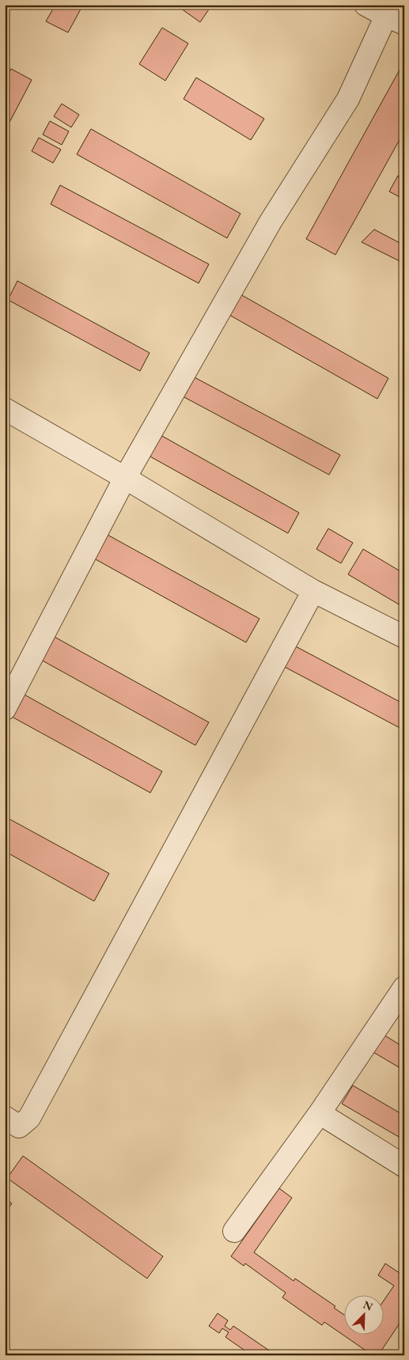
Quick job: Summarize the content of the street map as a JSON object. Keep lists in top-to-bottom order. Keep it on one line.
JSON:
{"north":"top right"}
